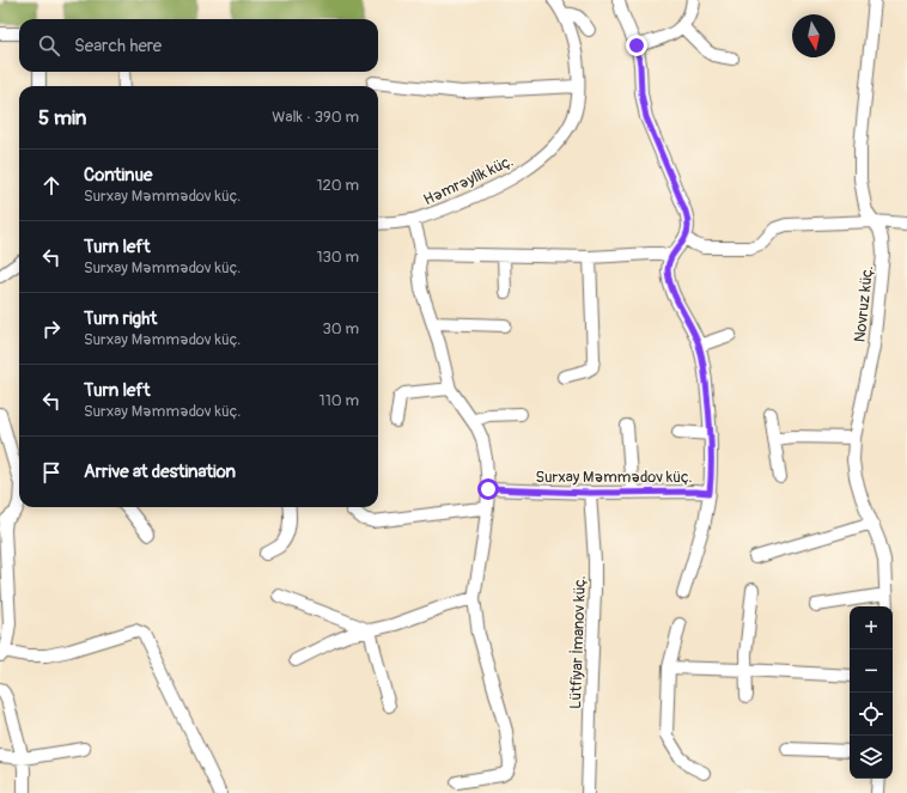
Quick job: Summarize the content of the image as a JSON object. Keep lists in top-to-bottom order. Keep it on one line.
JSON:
{"streets":{"street":["Həmrəylik küç.","Novruz küç.","Surxay Məmmədov küç.","Lütfiyar İmanov küç."]},"crossings":[["Surxay Məmmədov küç.","Lütfiyar İmanov küç."]],"north":"bottom","page":{"search":"Search here","heading":["5 min","Walk · 390 m"],"list":[["Continue","Surxay Məmmədov küç.","120 m"],["Turn left","Surxay Məmmədov küç.","130 m"],["Turn right","Surxay Məmmədov küç.","30 m"],["Turn left","Surxay Məmmədov küç.","110 m"],"Arrive at destination"],"map_buttons":["+","−"]}}
